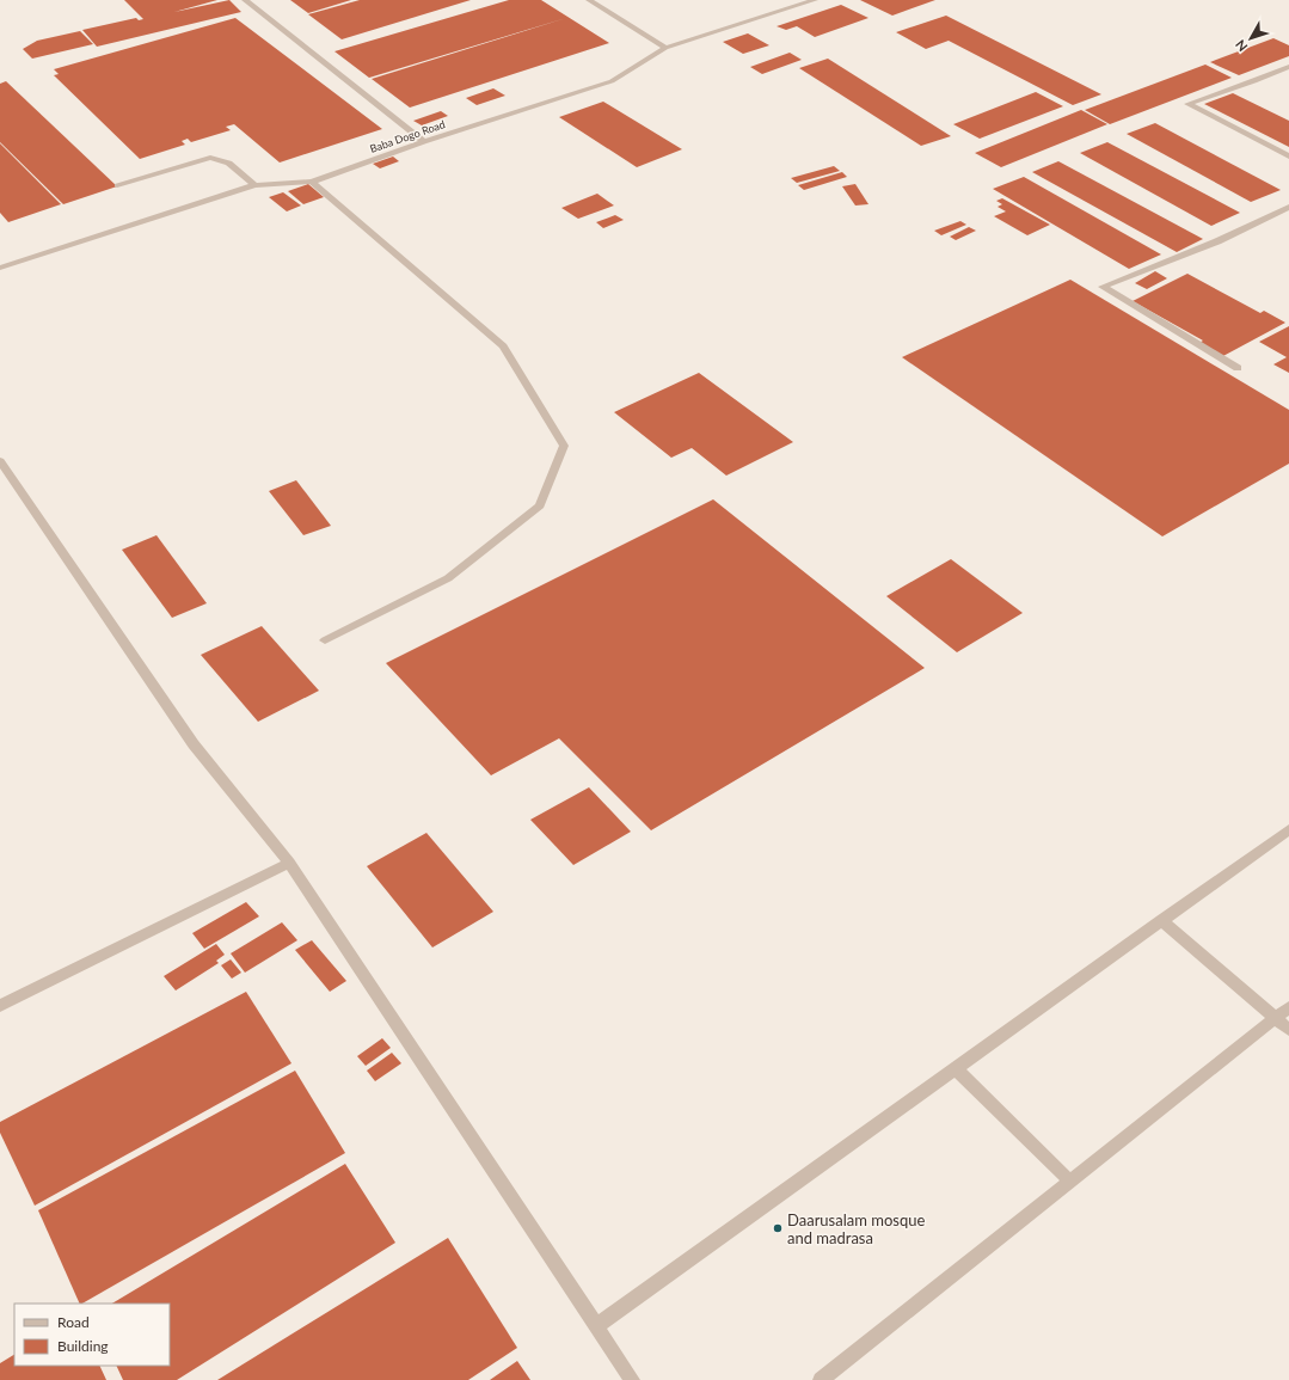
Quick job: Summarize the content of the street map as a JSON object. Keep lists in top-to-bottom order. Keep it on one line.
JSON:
{"streets":{"street":["Baba Dogo Road"]},"places":["Daarusalam mosque and madrasa"],"legend":["Road","Building"],"north":"bottom left"}
